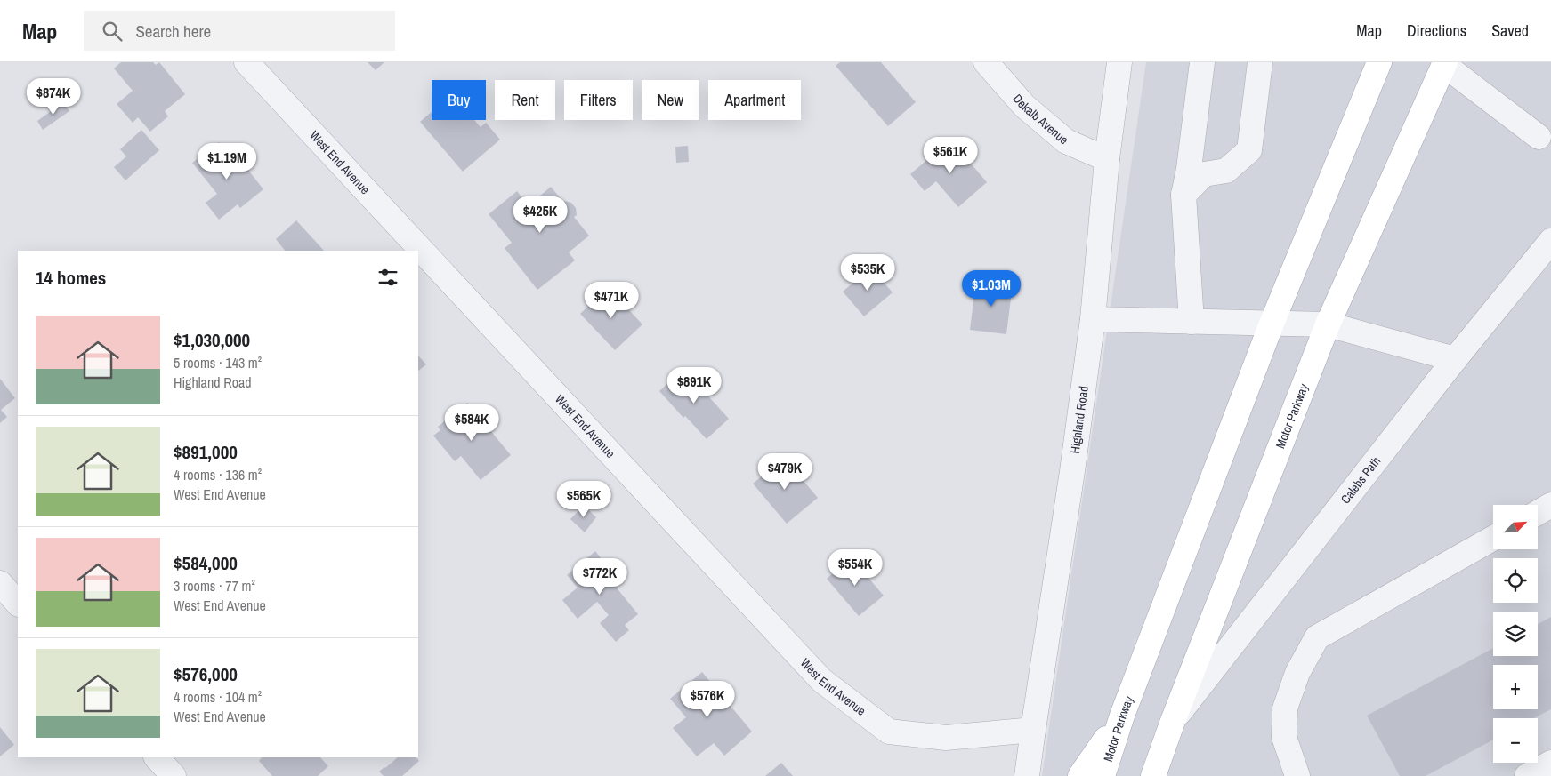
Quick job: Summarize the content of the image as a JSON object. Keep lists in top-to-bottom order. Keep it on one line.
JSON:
{"streets":{"main road":["Motor Parkway"],"street":["Dekalb Avenue","West End Avenue","Highland Road","Calebs Path"]},"crossings":[["Dekalb Avenue","Highland Road"],["West End Avenue","Highland Road"],["Motor Parkway","Calebs Path"]],"north":"top right","page":{"header":"Map","search":"Search here","nav":["Map","Directions","Saved"],"price":["$874K","$561K","$1.19M","$425K","$535K","$1.03M","$471K","$891K","$584K","$479K","$565K","$554K","$772K","$576K"],"chip":["Buy","Rent","Filters","New","Apartment"],"heading":"14 homes","list":[{"name":"$1,030,000","note":"5 rooms · 143 m² · Highland Road"},{"name":"$891,000","note":"4 rooms · 136 m² · West End Avenue"},{"name":"$584,000","note":"3 rooms · 77 m² · West End Avenue"},{"name":"$576,000","note":"4 rooms · 104 m² · West End Avenue"}],"map_buttons":["+","−"]}}
